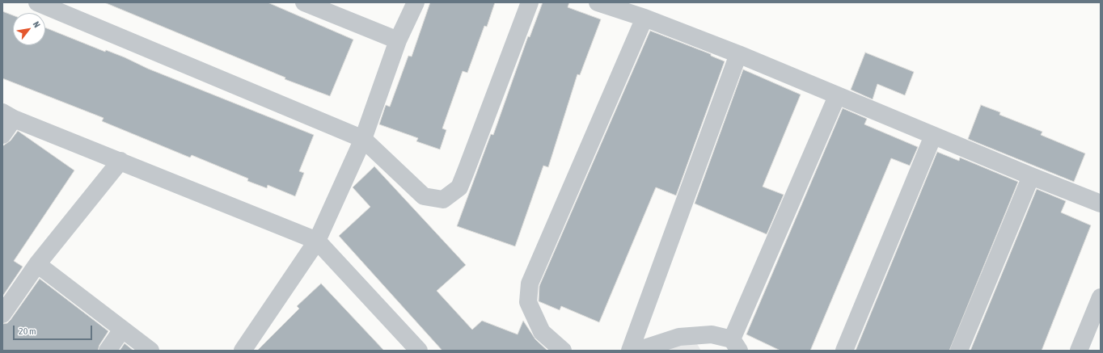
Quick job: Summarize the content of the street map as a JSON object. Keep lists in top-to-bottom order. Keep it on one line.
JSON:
{"scale_bar":"20 m","north":"top right"}
